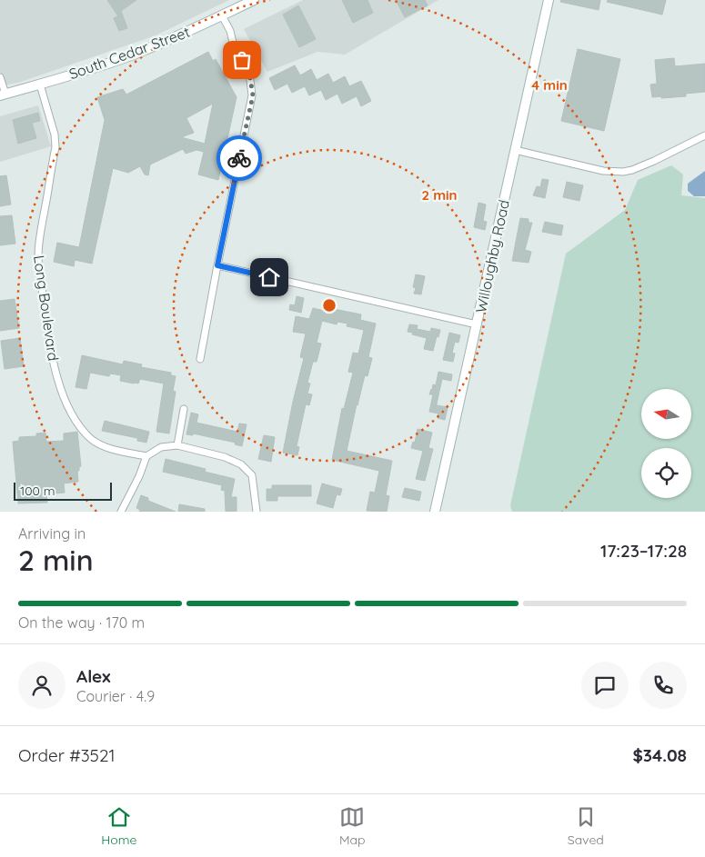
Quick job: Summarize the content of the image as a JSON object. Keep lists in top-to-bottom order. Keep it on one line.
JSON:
{"streets":{"street":["South Cedar Street","Willoughby Road","Long Boulevard"]},"crossings":[["South Cedar Street","Long Boulevard"]],"scale_bar":"100 m","north":"left","page":{"scale":"100 m","heading":["2 min","Arriving in","17:23–17:28"],"panel":["Alex","Courier · 4.9","Order #3521","$34.08"],"bar":"On the way · 170 m","tabs":["Home","Map","Saved"]},"rings":["4 min","2 min"]}
